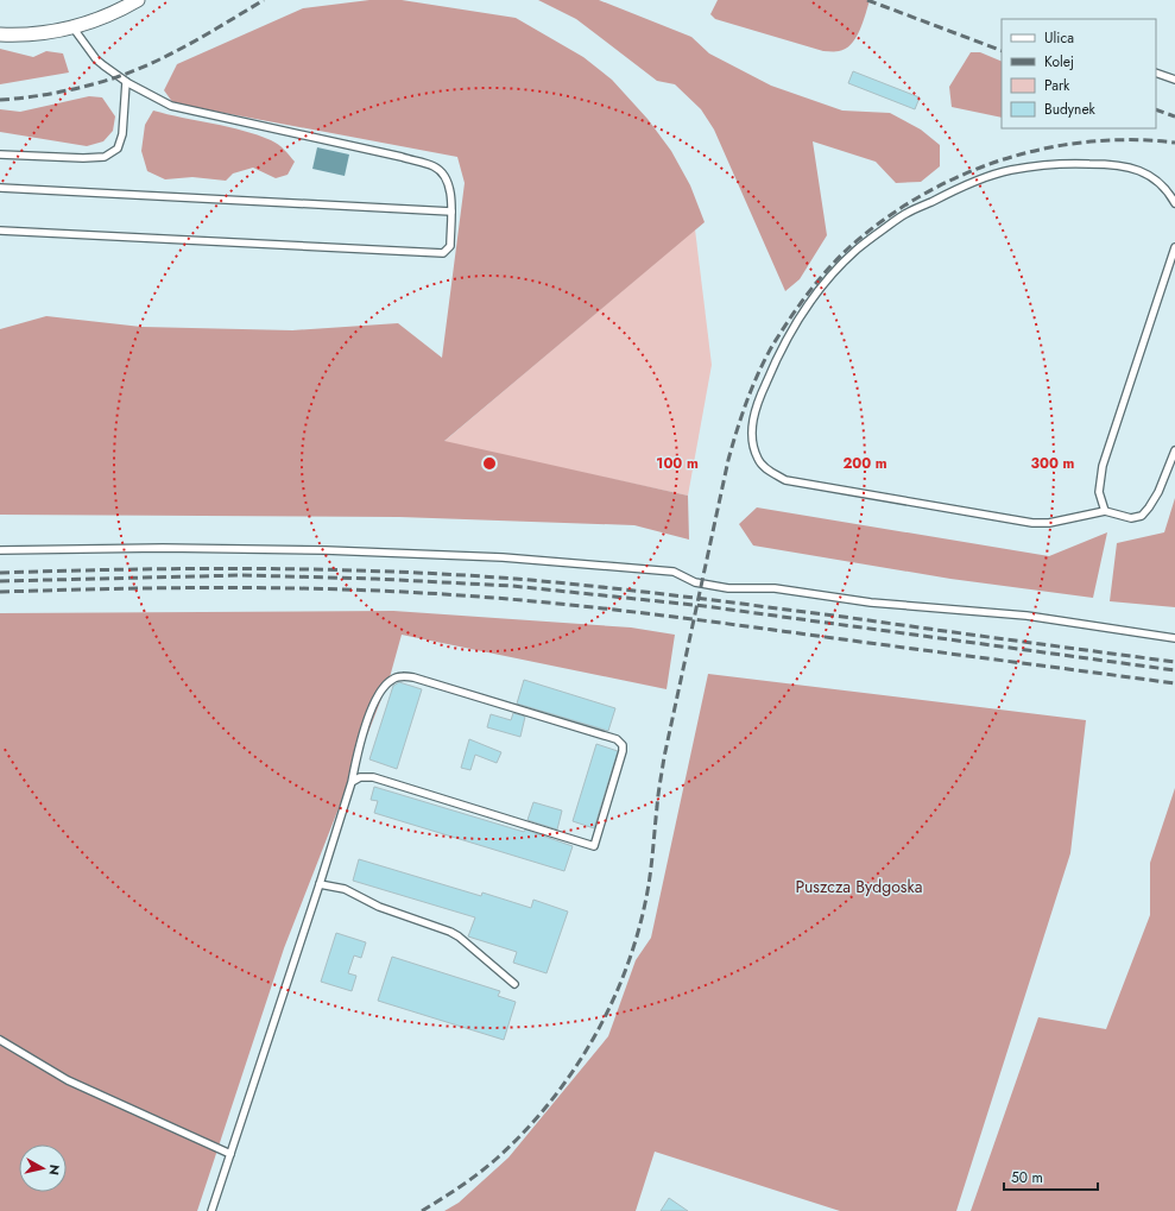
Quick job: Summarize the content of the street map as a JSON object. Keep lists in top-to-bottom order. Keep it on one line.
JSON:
{"parks":["Puszcza Bydgoska"],"legend":["Ulica","Kolej","Park","Budynek"],"scale_bar":"50 m","north":"right","rings":["100 m","200 m","300 m"]}
